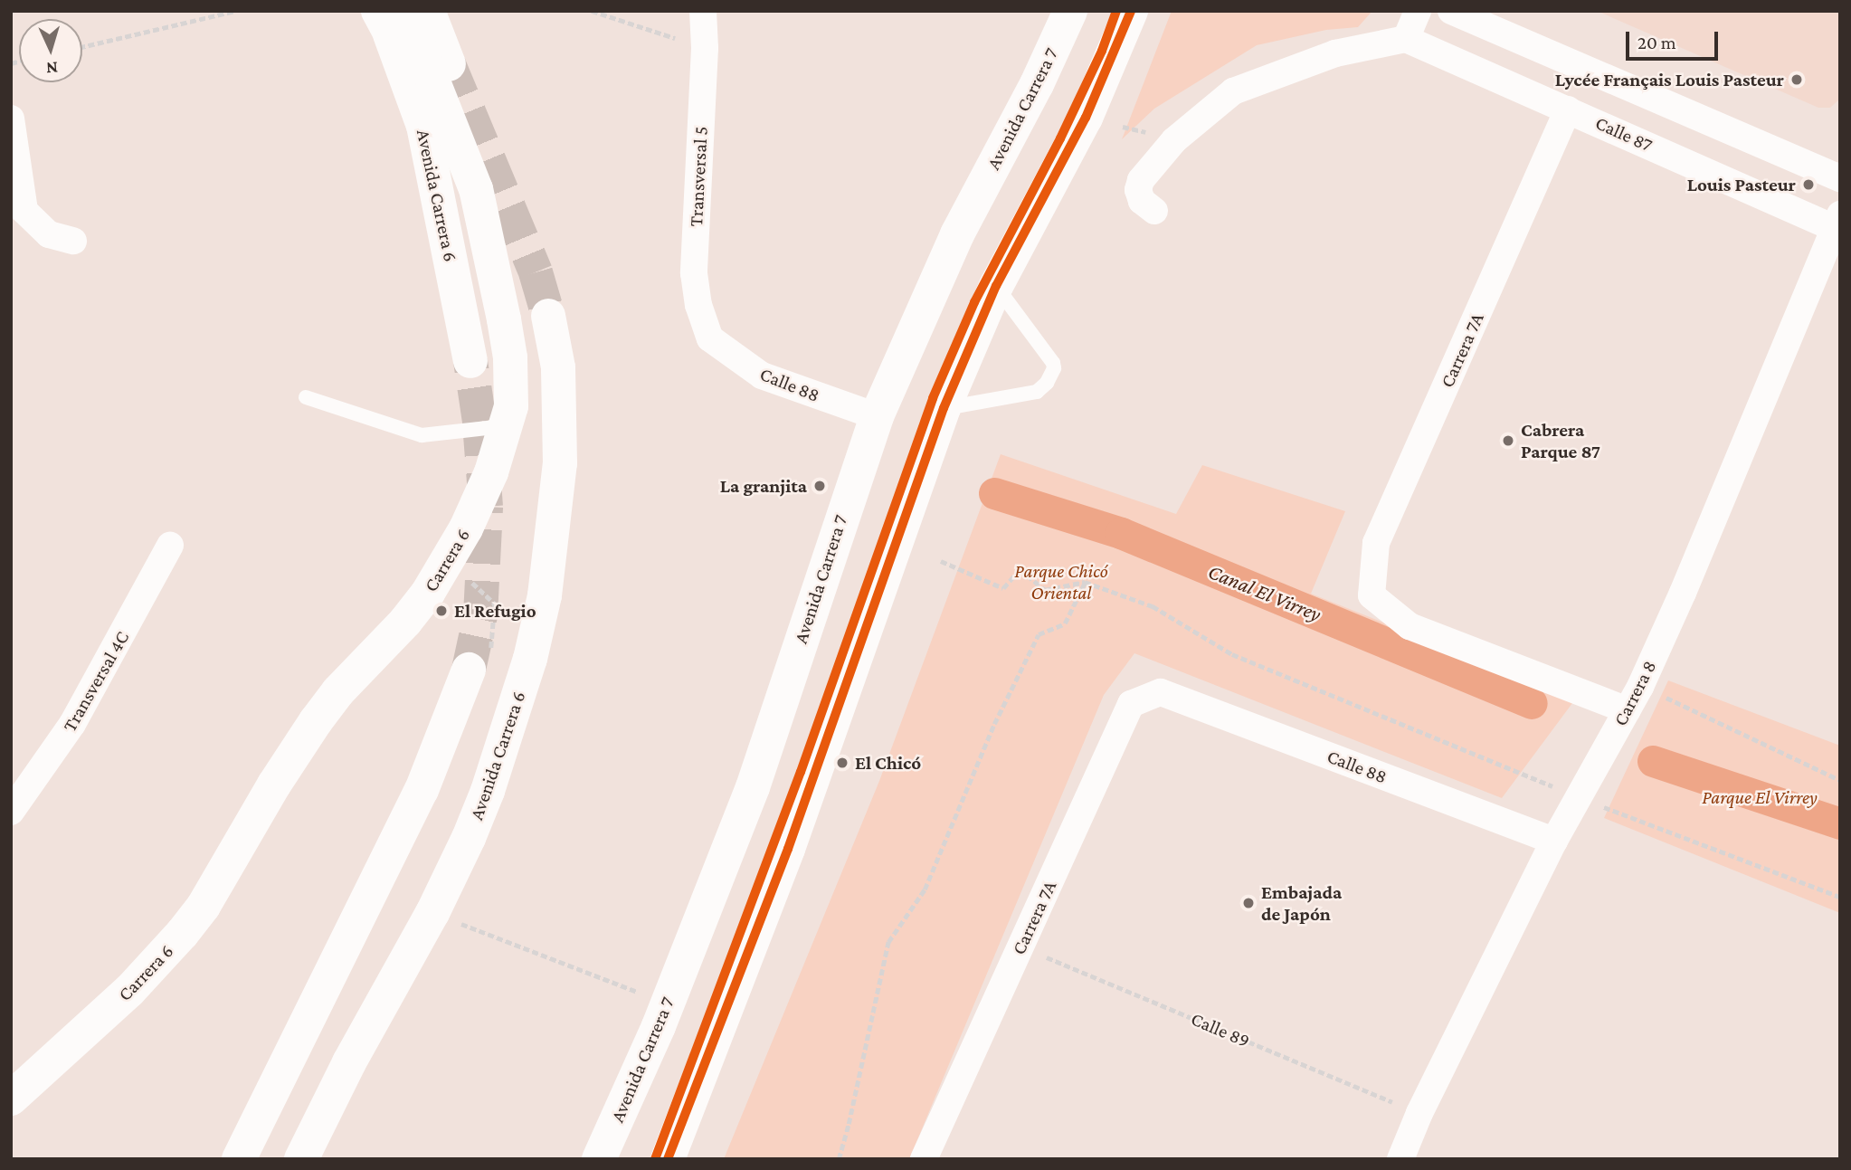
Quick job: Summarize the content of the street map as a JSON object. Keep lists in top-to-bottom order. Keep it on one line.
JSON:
{"streets":{"main road":["Avenida Carrera 7","Avenida Carrera 6","Carrera 6"],"street":["Calle 87","Transversal 5","Carrera 7A","Calle 88","Transversal 4C","Carrera 8"],"path":["Calle 89"]},"crossings":[["Avenida Carrera 7","Calle 88"],["Calle 87","Carrera 7A"],["Calle 87","Carrera 8"],["Transversal 5","Calle 88"],["Avenida Carrera 6","Carrera 6"],["Carrera 7A","Calle 88"],["Carrera 7A","Carrera 8"],["Carrera 7A","Calle 89"],["Calle 88","Carrera 8"],["Carrera 8","Calle 89"]],"water":["Canal El Virrey"],"parks":["Parque Chicó Oriental","Parque El Virrey"],"places":["Lycée Français Louis Pasteur","Louis Pasteur","Cabrera Parque 87","La granjita","El Refugio","El Chicó","Embajada de Japón"],"scale_bar":"20 m","north":"bottom"}
